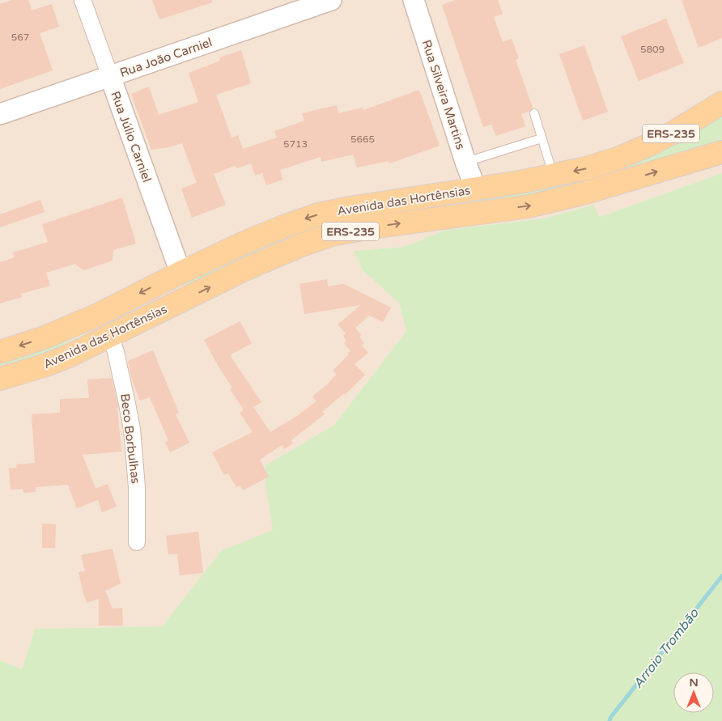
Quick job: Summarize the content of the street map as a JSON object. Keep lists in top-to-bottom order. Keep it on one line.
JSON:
{"streets":{"main road":["ERS-235","Avenida das Hortênsias"],"street":["Rua João Carniel","Rua Silveira Martins","Rua Júlio Carniel","Beco Borbulhas"]},"crossings":[["Rua João Carniel","Rua Júlio Carniel"],["Rua Silveira Martins","Avenida das Hortênsias"],["Rua Júlio Carniel","Avenida das Hortênsias"],["Avenida das Hortênsias","Beco Borbulhas"]],"water":["Arroio Trombão"],"house_numbers":["567","5809","5665","5713"],"north":"top"}
